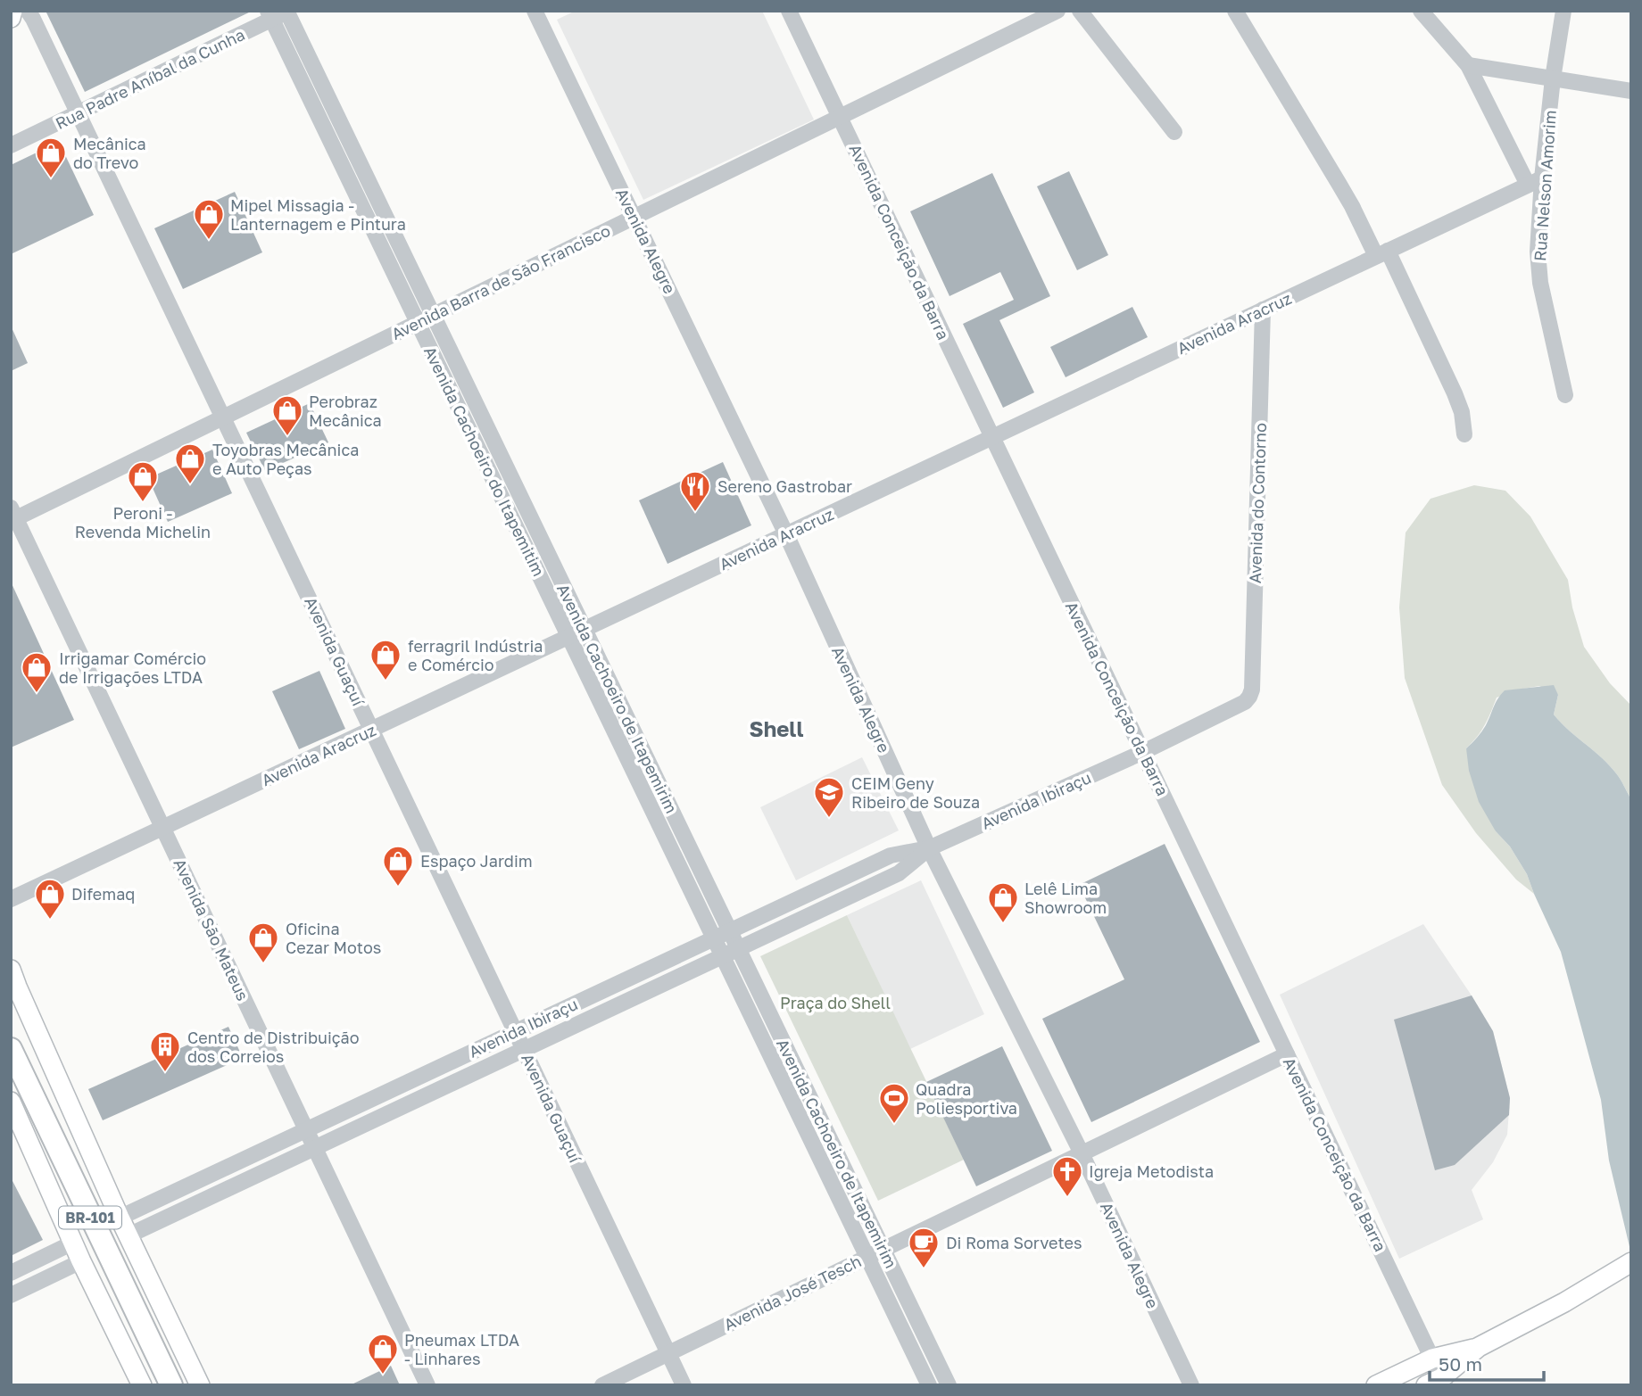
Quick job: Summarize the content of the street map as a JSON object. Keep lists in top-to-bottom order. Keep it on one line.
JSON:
{"streets":{"highway":["BR-101"],"street":["Rua Padre Aníbal da Cunha","Rua Nelson Amorim","Avenida Alegre","Avenida Conceição da Barra","Avenida Barra de São Francisco","Avenida Aracruz","Avenida Cachoeiro do Itapemitim","Avenida do Contorno","Avenida Guaçuí","Avenida Cachoeiro de Itapemirim","Avenida Ibiraçu","Avenida São Mateus","Avenida José Tesch"]},"crossings":[["Rua Padre Aníbal da Cunha","Avenida Cachoeiro do Itapemitim"],["Rua Padre Aníbal da Cunha","Avenida Guaçuí"],["Rua Padre Aníbal da Cunha","Avenida Cachoeiro de Itapemirim"],["Rua Nelson Amorim","Avenida Aracruz"],["Avenida Alegre","Avenida Barra de São Francisco"],["Avenida Alegre","Avenida Aracruz"],["Avenida Alegre","Avenida Ibiraçu"],["Avenida Alegre","Avenida José Tesch"],["Avenida Conceição da Barra","Avenida Barra de São Francisco"],["Avenida Conceição da Barra","Avenida Aracruz"],["Avenida Conceição da Barra","Avenida Ibiraçu"],["Avenida Conceição da Barra","Avenida José Tesch"],["Avenida Barra de São Francisco","Avenida Cachoeiro do Itapemitim"],["Avenida Barra de São Francisco","Avenida Guaçuí"],["Avenida Barra de São Francisco","Avenida Cachoeiro de Itapemirim"],["Avenida Barra de São Francisco","Avenida São Mateus"],["Avenida Aracruz","Avenida Cachoeiro do Itapemitim"],["Avenida Aracruz","Avenida do Contorno"],["Avenida Aracruz","Avenida Guaçuí"],["Avenida Aracruz","Avenida Cachoeiro de Itapemirim"],["Avenida Aracruz","Avenida São Mateus"],["Avenida Cachoeiro do Itapemitim","Avenida Cachoeiro de Itapemirim"],["Avenida Cachoeiro do Itapemitim","Avenida Ibiraçu"],["Avenida Cachoeiro do Itapemitim","Avenida José Tesch"],["Avenida do Contorno","Avenida Ibiraçu"],["Avenida Guaçuí","Avenida Ibiraçu"],["Avenida Guaçuí","Avenida José Tesch"],["Avenida Cachoeiro de Itapemirim","Avenida Ibiraçu"],["Avenida Cachoeiro de Itapemirim","Avenida José Tesch"],["Avenida Ibiraçu","Avenida São Mateus"]],"districts":["Shell"],"parks":["Praça do Shell"],"places":{"shop":["Mecânica do Trevo","Mipel Missagia - Lanternagem e Pintura","Perobraz Mecânica","Toyobras Mecânica e Auto Peças","Peroni - Revenda Michelin","ferragril Indústria e Comércio","Irrigamar Comércio de Irrigações LTDA","Espaço Jardim","Difemaq","Lelê Lima Showroom","Oficina Cezar Motos","Pneumax LTDA - Linhares"],"restaurant":["Sereno Gastrobar"],"school or university":["CEIM Geny Ribeiro de Souza"],"building":["Centro de Distribuição dos Correios"],"sports":["Quadra Poliesportiva"],"church":["Igreja Metodista"],"cafe":["Di Roma Sorvetes"]},"scale_bar":"50 m"}
